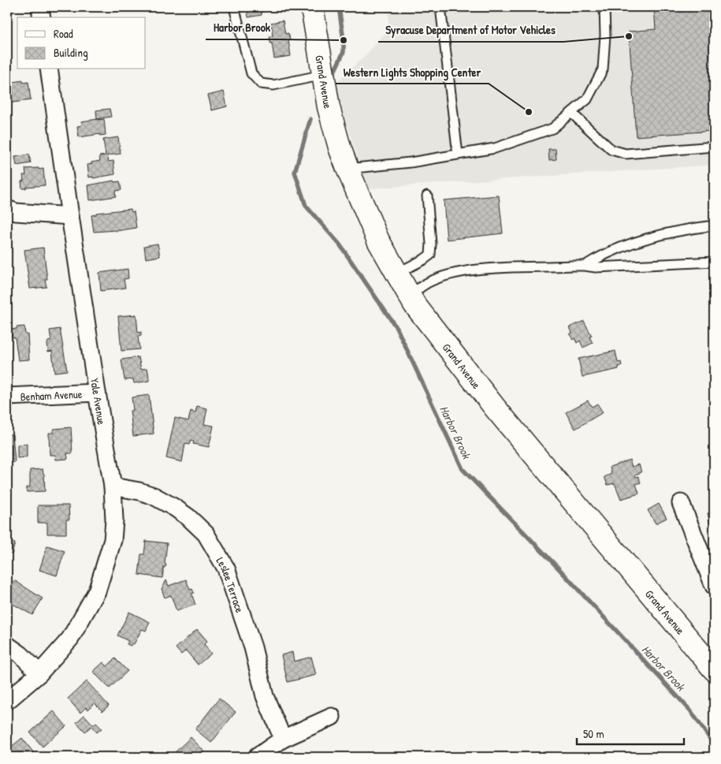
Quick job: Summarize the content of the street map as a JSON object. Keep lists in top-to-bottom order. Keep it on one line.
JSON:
{"streets":{"street":["Grand Avenue","Benham Avenue","Yale Avenue","Leslee Terrace"]},"crossings":[["Benham Avenue","Yale Avenue"],["Yale Avenue","Leslee Terrace"]],"water":["Harbor Brook"],"places":["Syracuse Department of Motor Vehicles","Harbor Brook","Western Lights Shopping Center"],"legend":["Road","Building"],"scale_bar":"50 m"}
